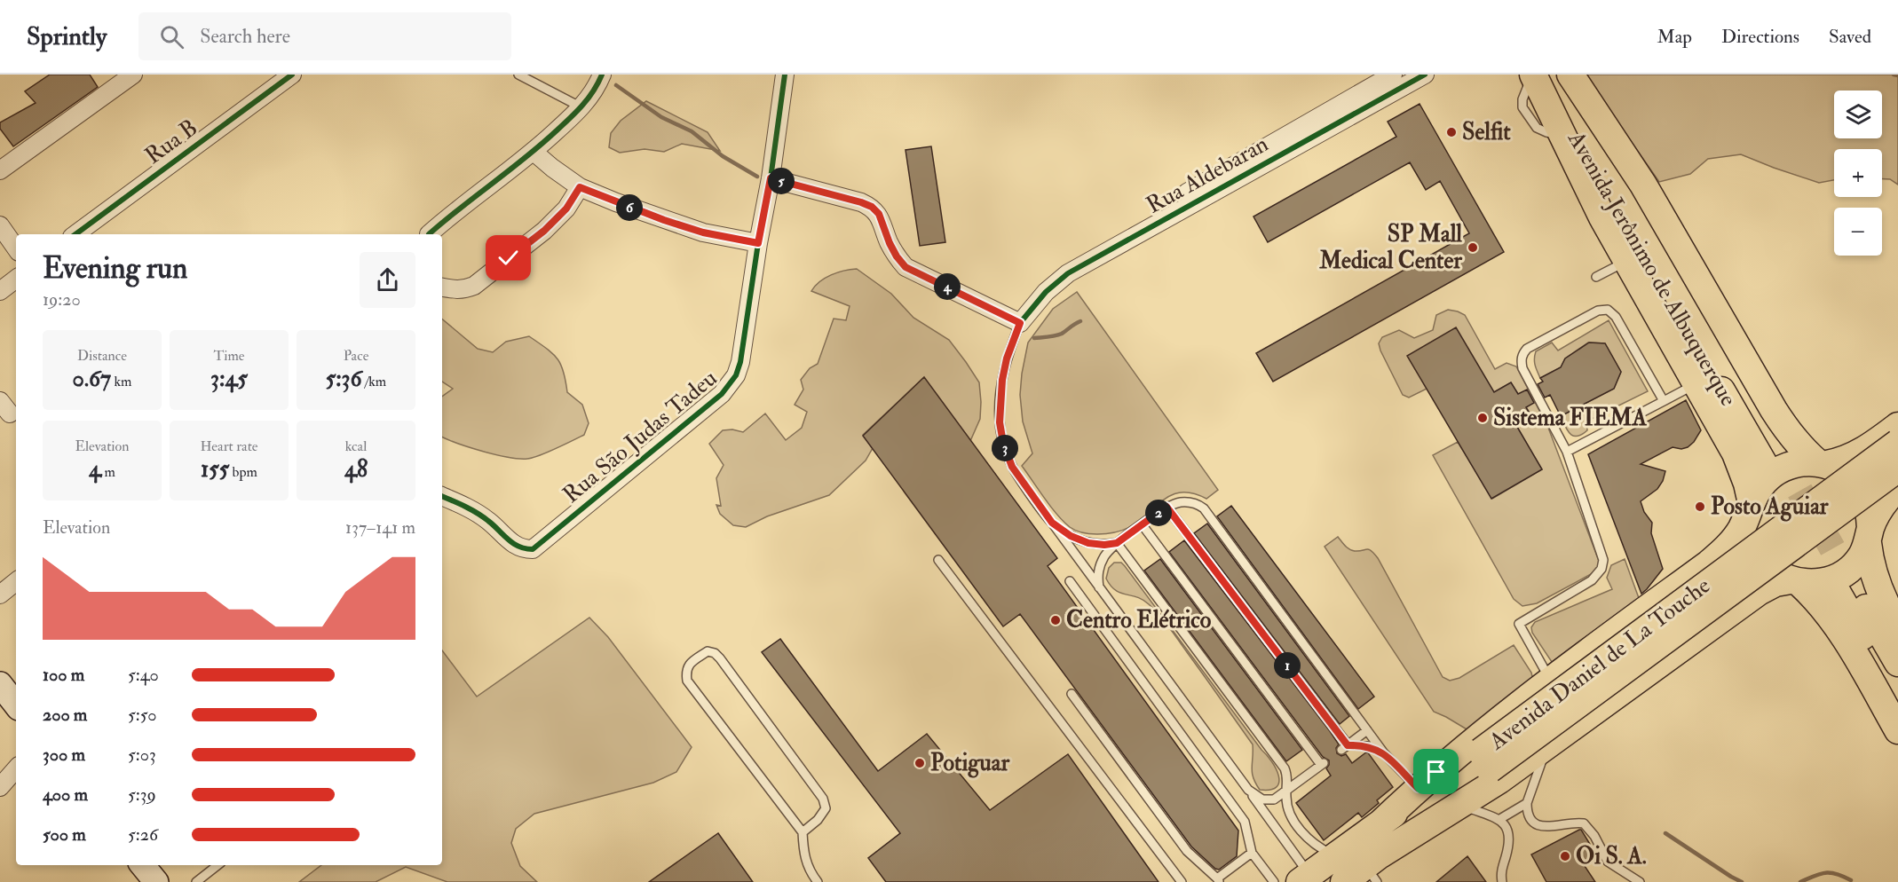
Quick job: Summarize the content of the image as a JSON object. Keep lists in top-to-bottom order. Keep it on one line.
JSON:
{"streets":{"main road":["Avenida Jerônimo de Albuquerque","Avenida Daniel de La Touche"],"street":["Rua B","Rua Aldebaran","Rua São Judas Tadeu"]},"places":["Selfit","SP Mall Medical Center","Sistema FIEMA","Posto Aguiar","Centro Elétrico","Potiguar","Oi S. A."],"page":{"header":"Sprintly","search":"Search here","nav":["Map","Directions","Saved"],"map_buttons":["+","−"],"pins":["5","6","4","3","2","1"],"heading":["Evening run","19:20"],"stats":[["Distance","0.67 km"],["Time","3:45"],["Pace","5:36 /km"],["Elevation","4 m"],["Heart rate","155 bpm"],["kcal","48"]],"chart":["Elevation","137–141 m"],"list":[{"name":"100 m","note":"5:40"},{"name":"200 m","note":"5:50"},{"name":"300 m","note":"5:03"},{"name":"400 m","note":"5:39"},{"name":"500 m","note":"5:26"}]}}
